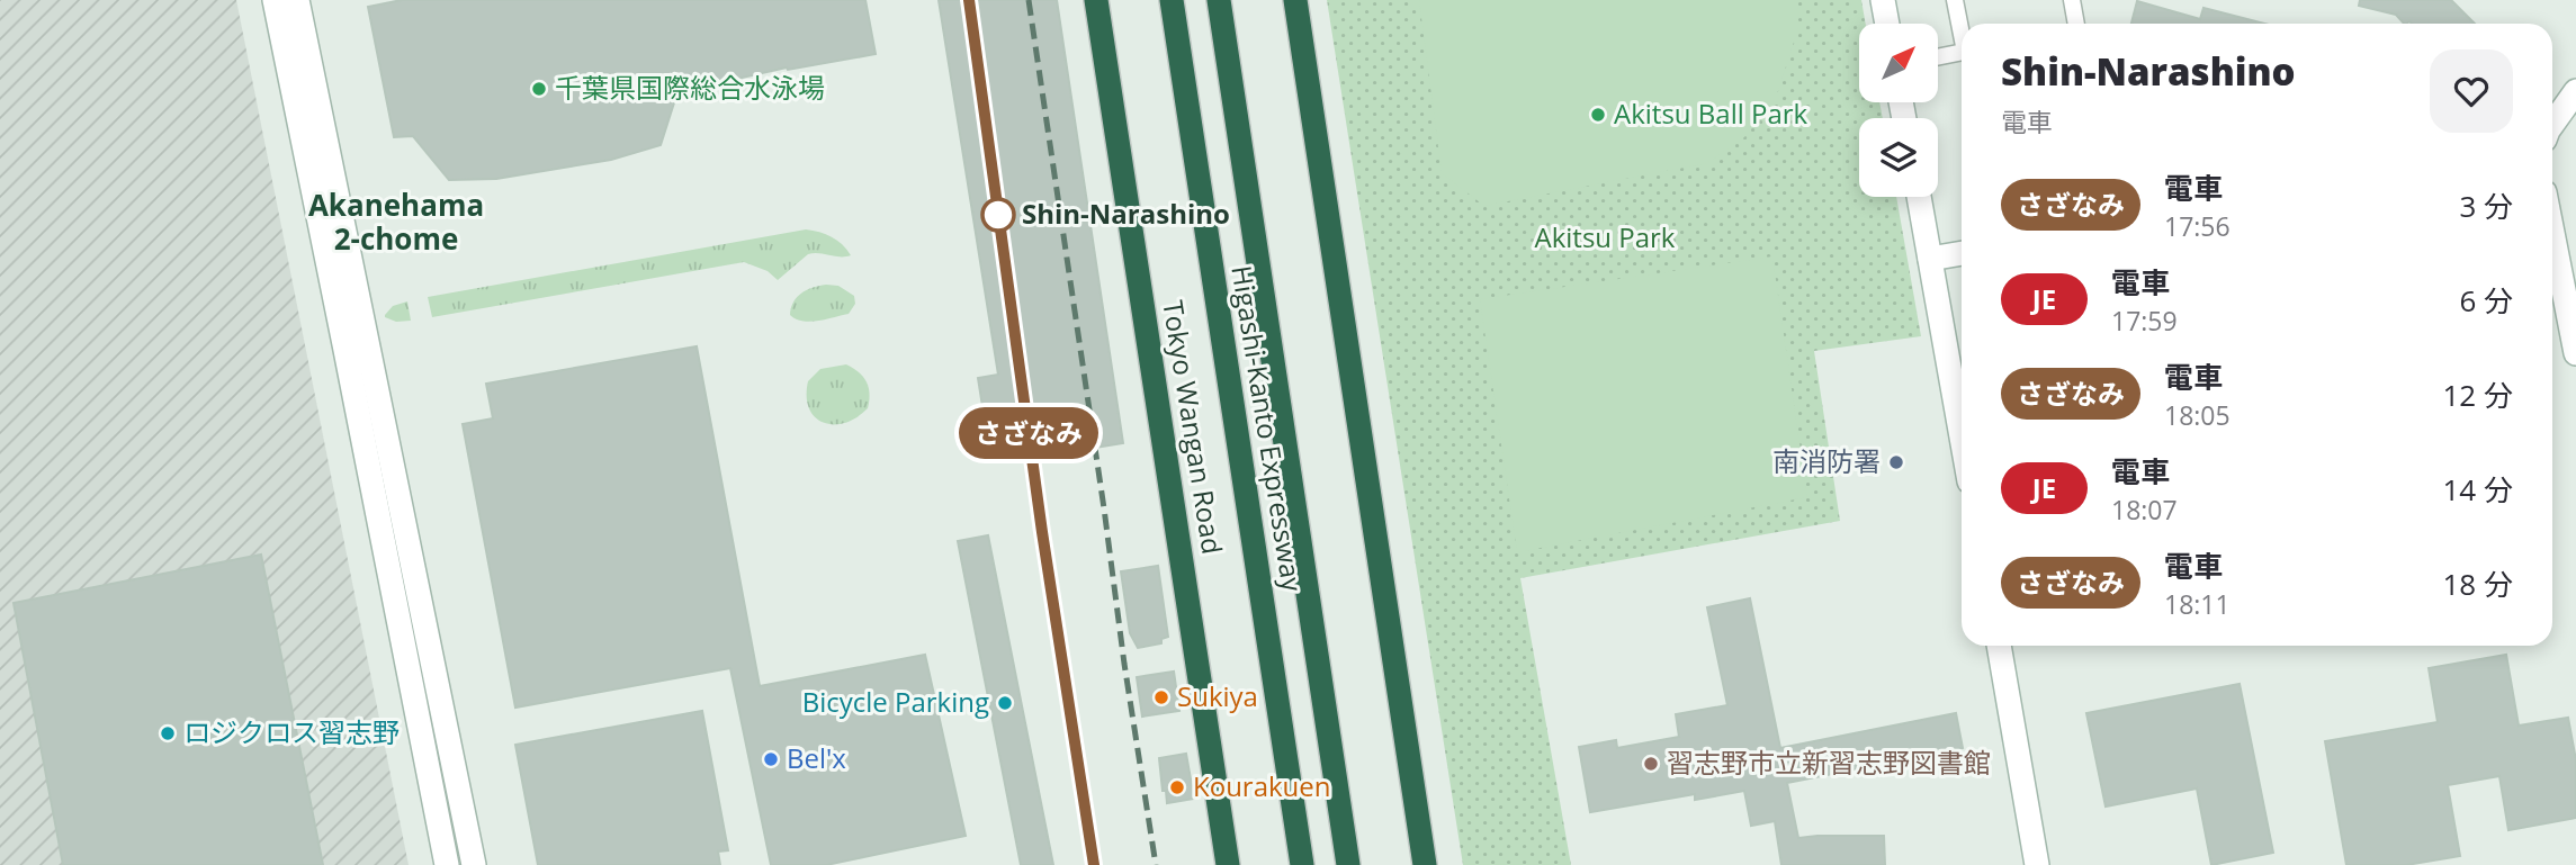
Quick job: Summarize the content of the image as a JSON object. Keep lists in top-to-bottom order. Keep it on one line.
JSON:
{"streets":{"highway":["Tokyo Wangan Road","Higashi-Kanto Expressway"]},"districts":["Akanehama 2-chome"],"parks":["Akitsu Park"],"places":["千葉県国際総合水泳場","Akitsu Ball Park","Shin-Narashino","南消防署","Sukiya","Bicycle Parking","ロジクロス習志野","Bel'x","習志野市立新習志野図書館","Kourakuen"],"north":"top right","page":{"on_map":"さざなみ","heading":["Shin-Narashino","電車"],"list":[{"mark":"さざなみ","name":"電車","note":"17:56","value":"3 分"},{"mark":"JE","name":"電車","note":"17:59","value":"6 分"},{"mark":"さざなみ","name":"電車","note":"18:05","value":"12 分"},{"mark":"JE","name":"電車","note":"18:07","value":"14 分"},{"mark":"さざなみ","name":"電車","note":"18:11","value":"18 分"}]}}
